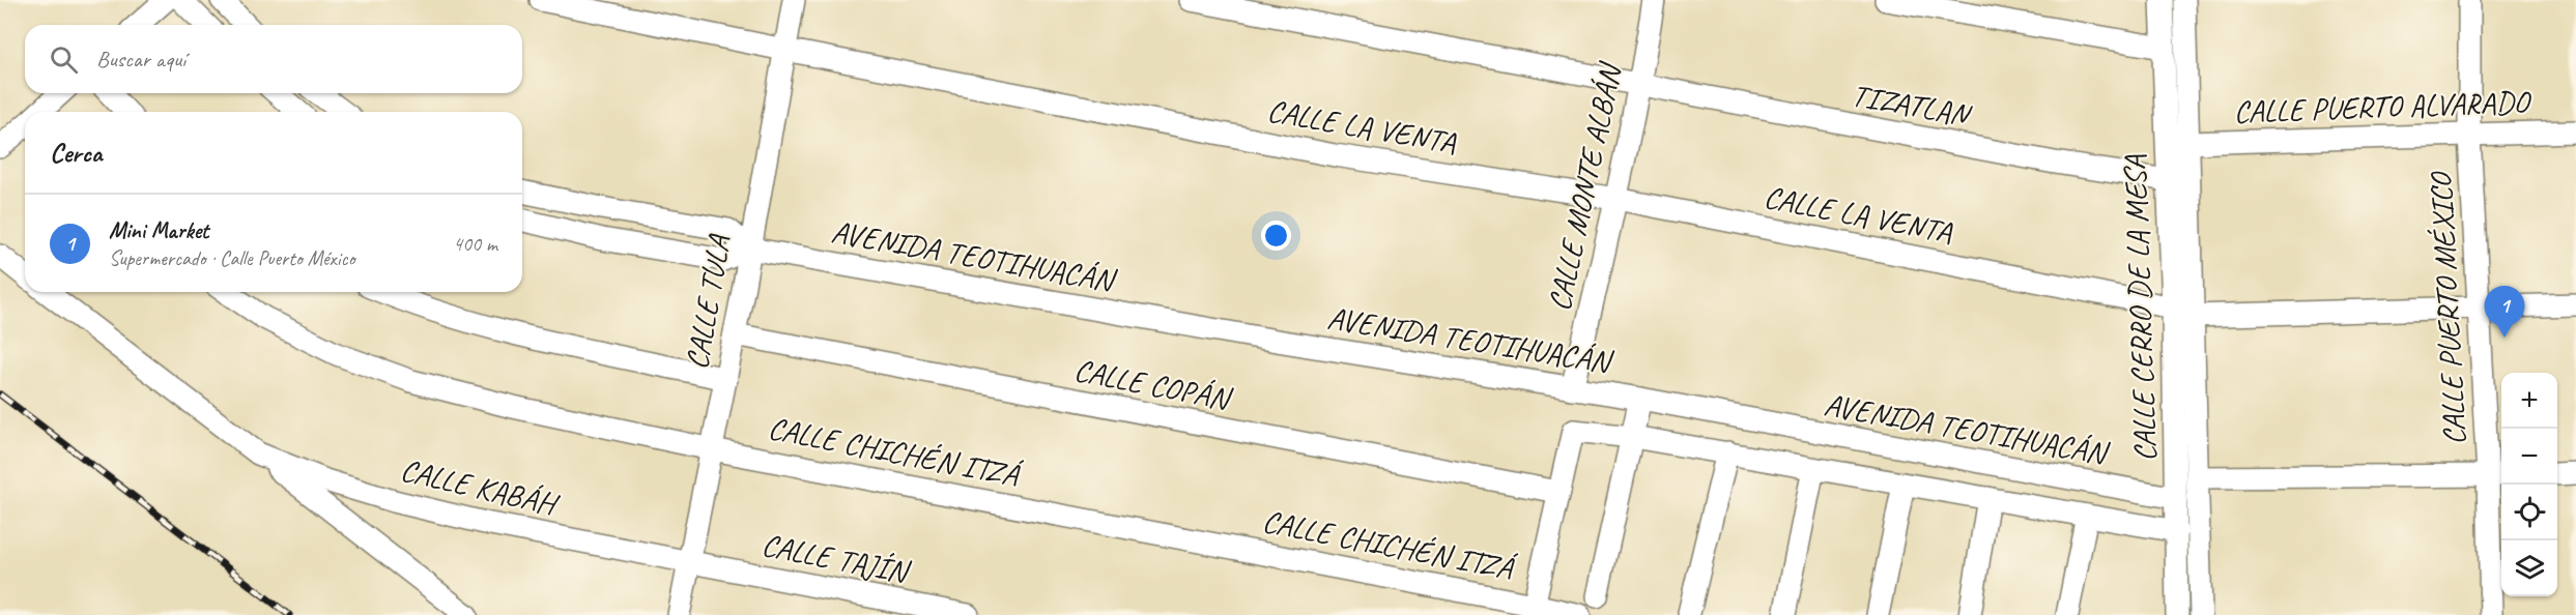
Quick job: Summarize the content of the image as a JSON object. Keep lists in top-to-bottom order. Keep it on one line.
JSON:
{"streets":{"street":["TIZATLAN","CALLE PUERTO ALVARADO","CALLE LA VENTA","CALLE MONTE ALBÁN","AVENIDA TEOTIHUACÁN","CALLE TULA","CALLE CERRO DE LA MESA","CALLE PUERTO MÉXICO","CALLE COPÁN","CALLE CHICHÉN ITZÁ","CALLE KABÁH","CALLE TAJÍN"]},"crossings":[["TIZATLAN","CALLE MONTE ALBÁN"],["TIZATLAN","CALLE CERRO DE LA MESA"],["CALLE PUERTO ALVARADO","CALLE CERRO DE LA MESA"],["CALLE PUERTO ALVARADO","CALLE PUERTO MÉXICO"],["CALLE LA VENTA","CALLE MONTE ALBÁN"],["CALLE LA VENTA","CALLE TULA"],["CALLE LA VENTA","CALLE CERRO DE LA MESA"],["CALLE MONTE ALBÁN","AVENIDA TEOTIHUACÁN"],["AVENIDA TEOTIHUACÁN","CALLE TULA"],["AVENIDA TEOTIHUACÁN","CALLE CERRO DE LA MESA"],["CALLE TULA","CALLE COPÁN"],["CALLE TULA","CALLE CHICHÉN ITZÁ"],["CALLE TULA","CALLE KABÁH"],["CALLE TULA","CALLE TAJÍN"],["CALLE KABÁH","CALLE TAJÍN"]],"page":{"search":"Buscar aquí","heading":"Cerca","list":[{"mark":"1","name":"Mini Market","note":"Supermercado · Calle Puerto México","value":"400 m"}],"pins":"1","map_buttons":["+","−"]}}
